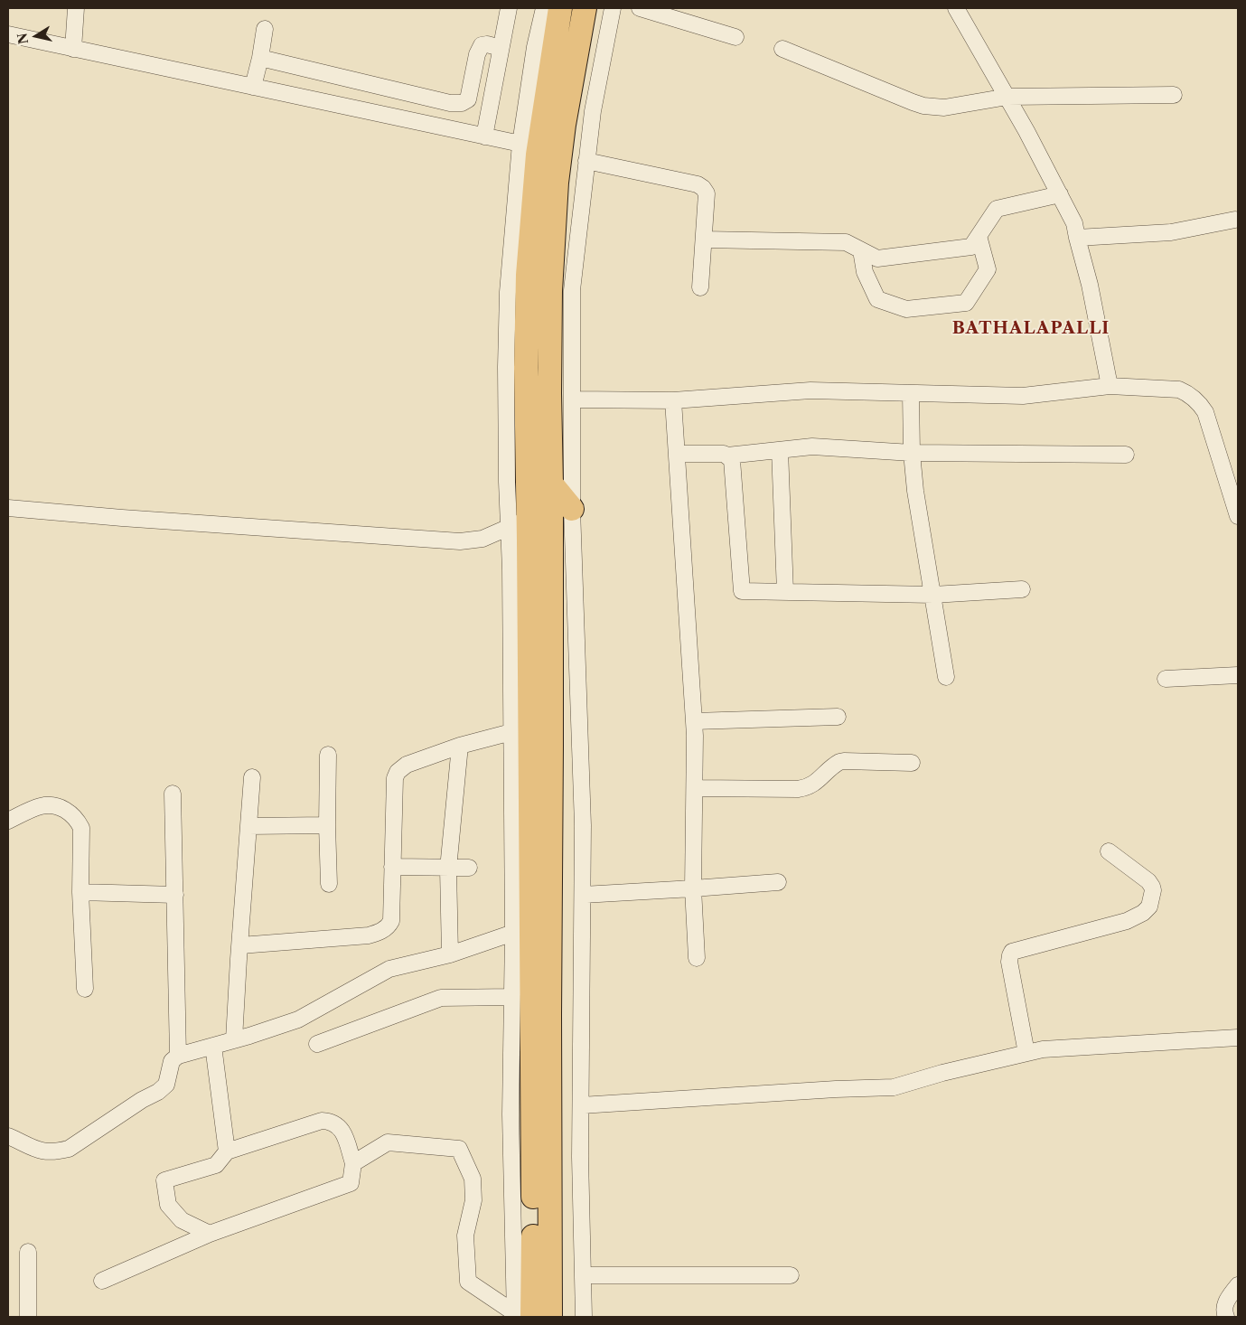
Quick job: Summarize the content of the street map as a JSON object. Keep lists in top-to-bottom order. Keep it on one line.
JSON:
{"districts":["BATHALAPALLI"],"north":"left"}
